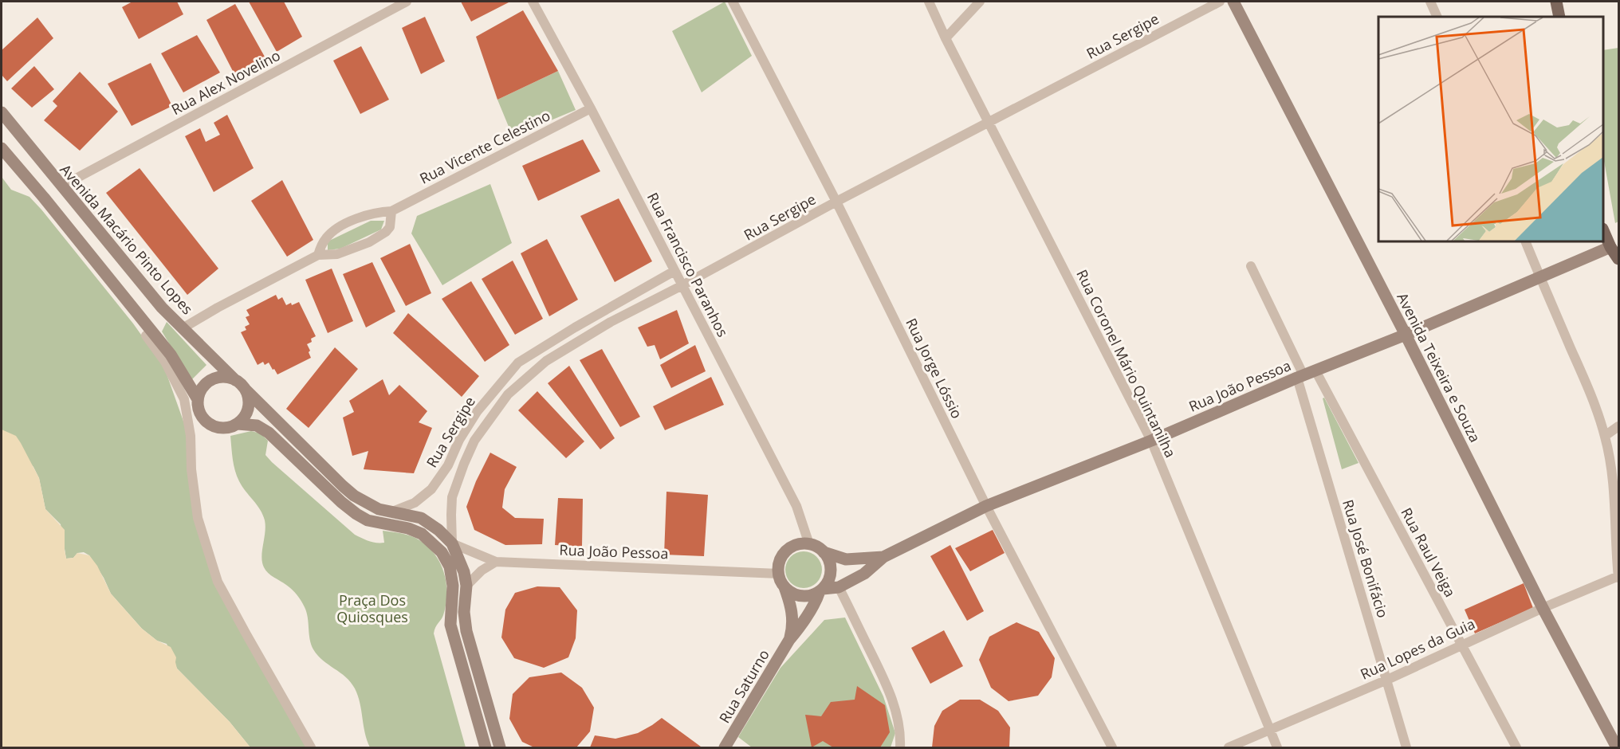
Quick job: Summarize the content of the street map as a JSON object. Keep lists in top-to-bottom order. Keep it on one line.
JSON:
{"streets":{"street":["Rua Sergipe","Rua Alex Novelino","Rua Vicente Celestino","Avenida Macário Pinto Lopes","Rua Francisco Paranhos","Rua Coronel Mário Quintanilha","Avenida Teixeira e Souza","Rua Jorge Lóssio","Rua João Pessoa","Rua Raul Veiga","Rua José Bonifácio","Rua Lopes da Guia","Rua Saturno"]},"crossings":[["Rua Sergipe","Rua Francisco Paranhos"],["Rua Sergipe","Rua Coronel Mário Quintanilha"],["Rua Sergipe","Rua Jorge Lóssio"],["Rua Sergipe","Rua João Pessoa"],["Rua Alex Novelino","Avenida Macário Pinto Lopes"],["Rua Vicente Celestino","Rua Francisco Paranhos"],["Rua Francisco Paranhos","Rua João Pessoa"],["Rua Francisco Paranhos","Rua Saturno"],["Rua Coronel Mário Quintanilha","Rua João Pessoa"],["Rua Coronel Mário Quintanilha","Rua Lopes da Guia"],["Avenida Teixeira e Souza","Rua João Pessoa"],["Avenida Teixeira e Souza","Rua Lopes da Guia"],["Rua Jorge Lóssio","Rua João Pessoa"],["Rua João Pessoa","Rua Raul Veiga"],["Rua João Pessoa","Rua José Bonifácio"],["Rua João Pessoa","Rua Saturno"],["Rua Raul Veiga","Rua Lopes da Guia"],["Rua José Bonifácio","Rua Lopes da Guia"]],"parks":["Praça Dos Quiosques"]}
